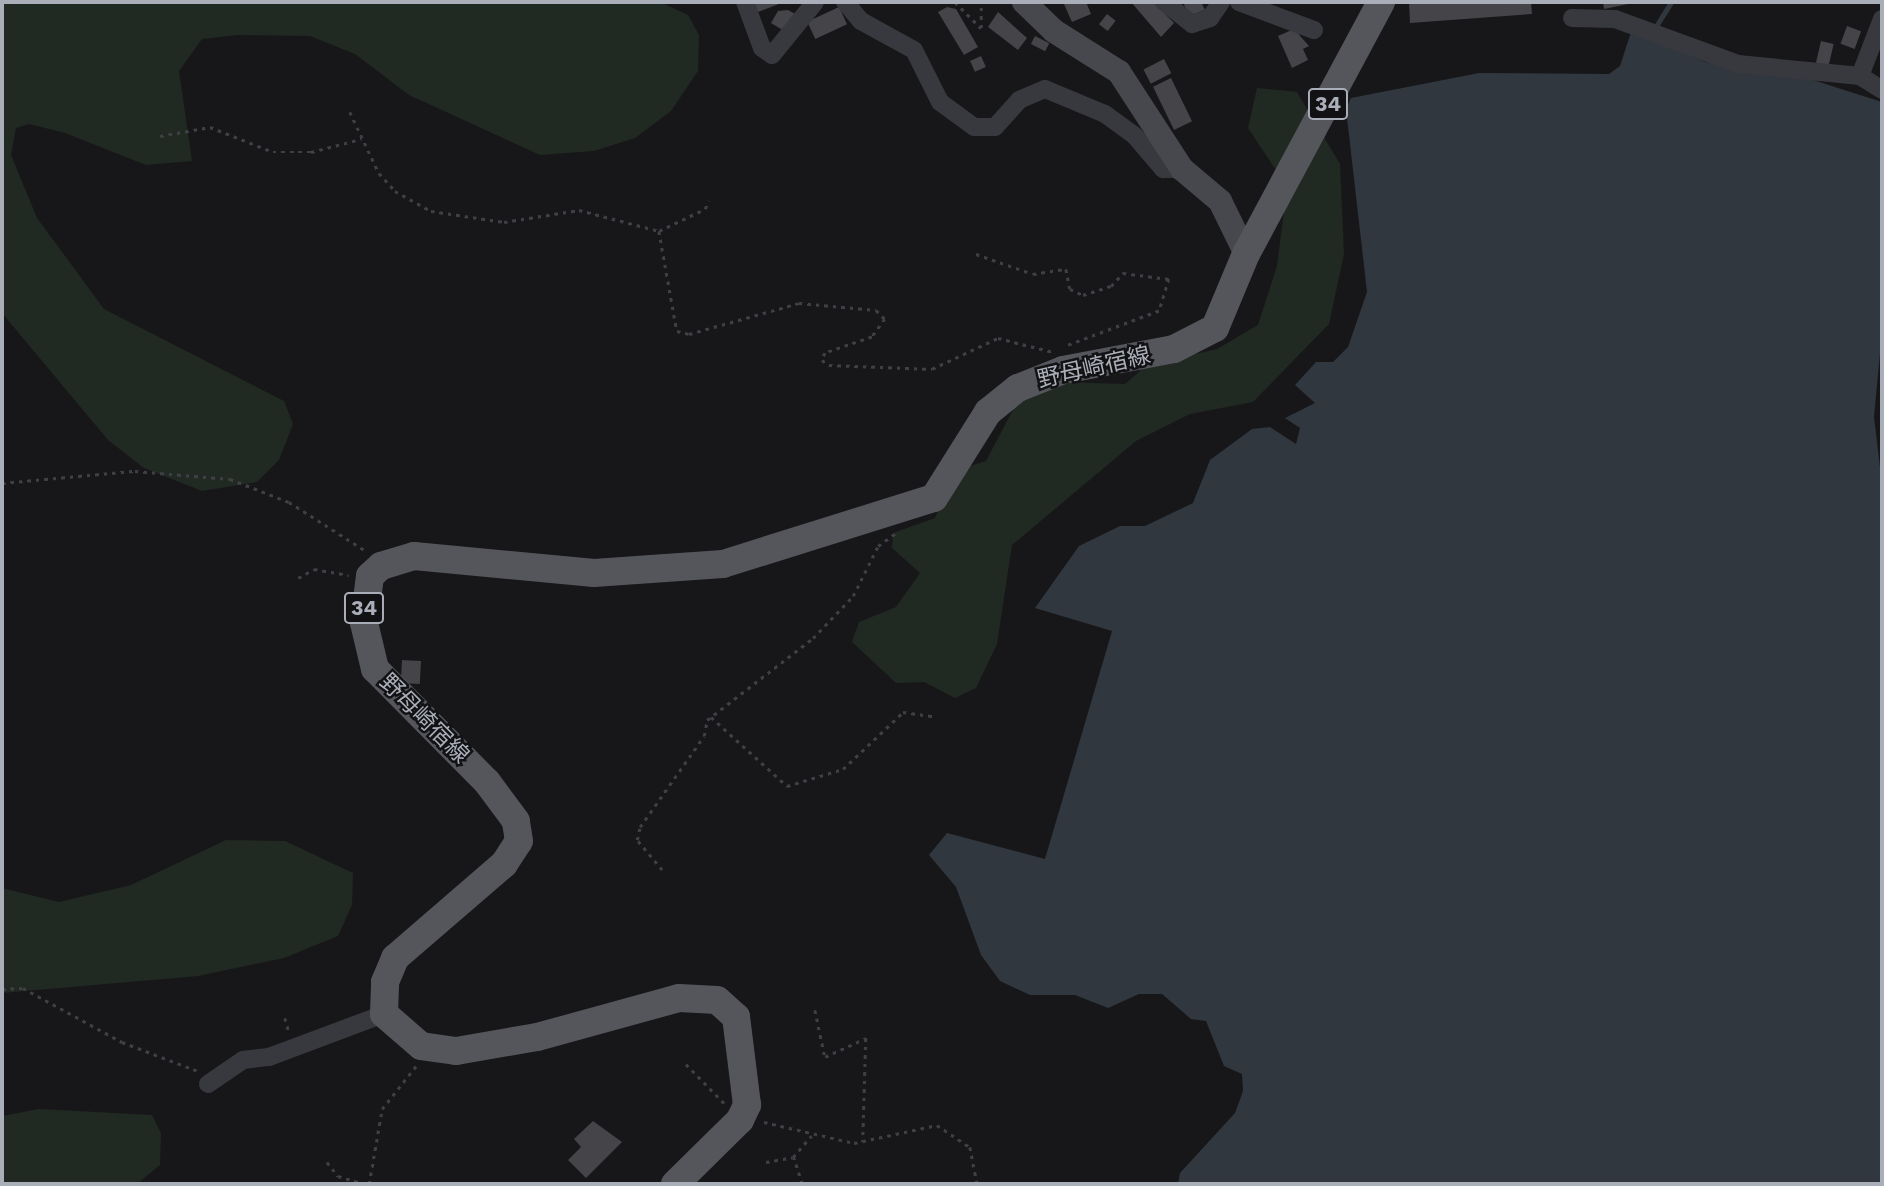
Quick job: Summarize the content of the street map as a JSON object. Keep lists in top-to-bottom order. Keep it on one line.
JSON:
{"streets":{"main road":["34","野母崎宿線"]}}
